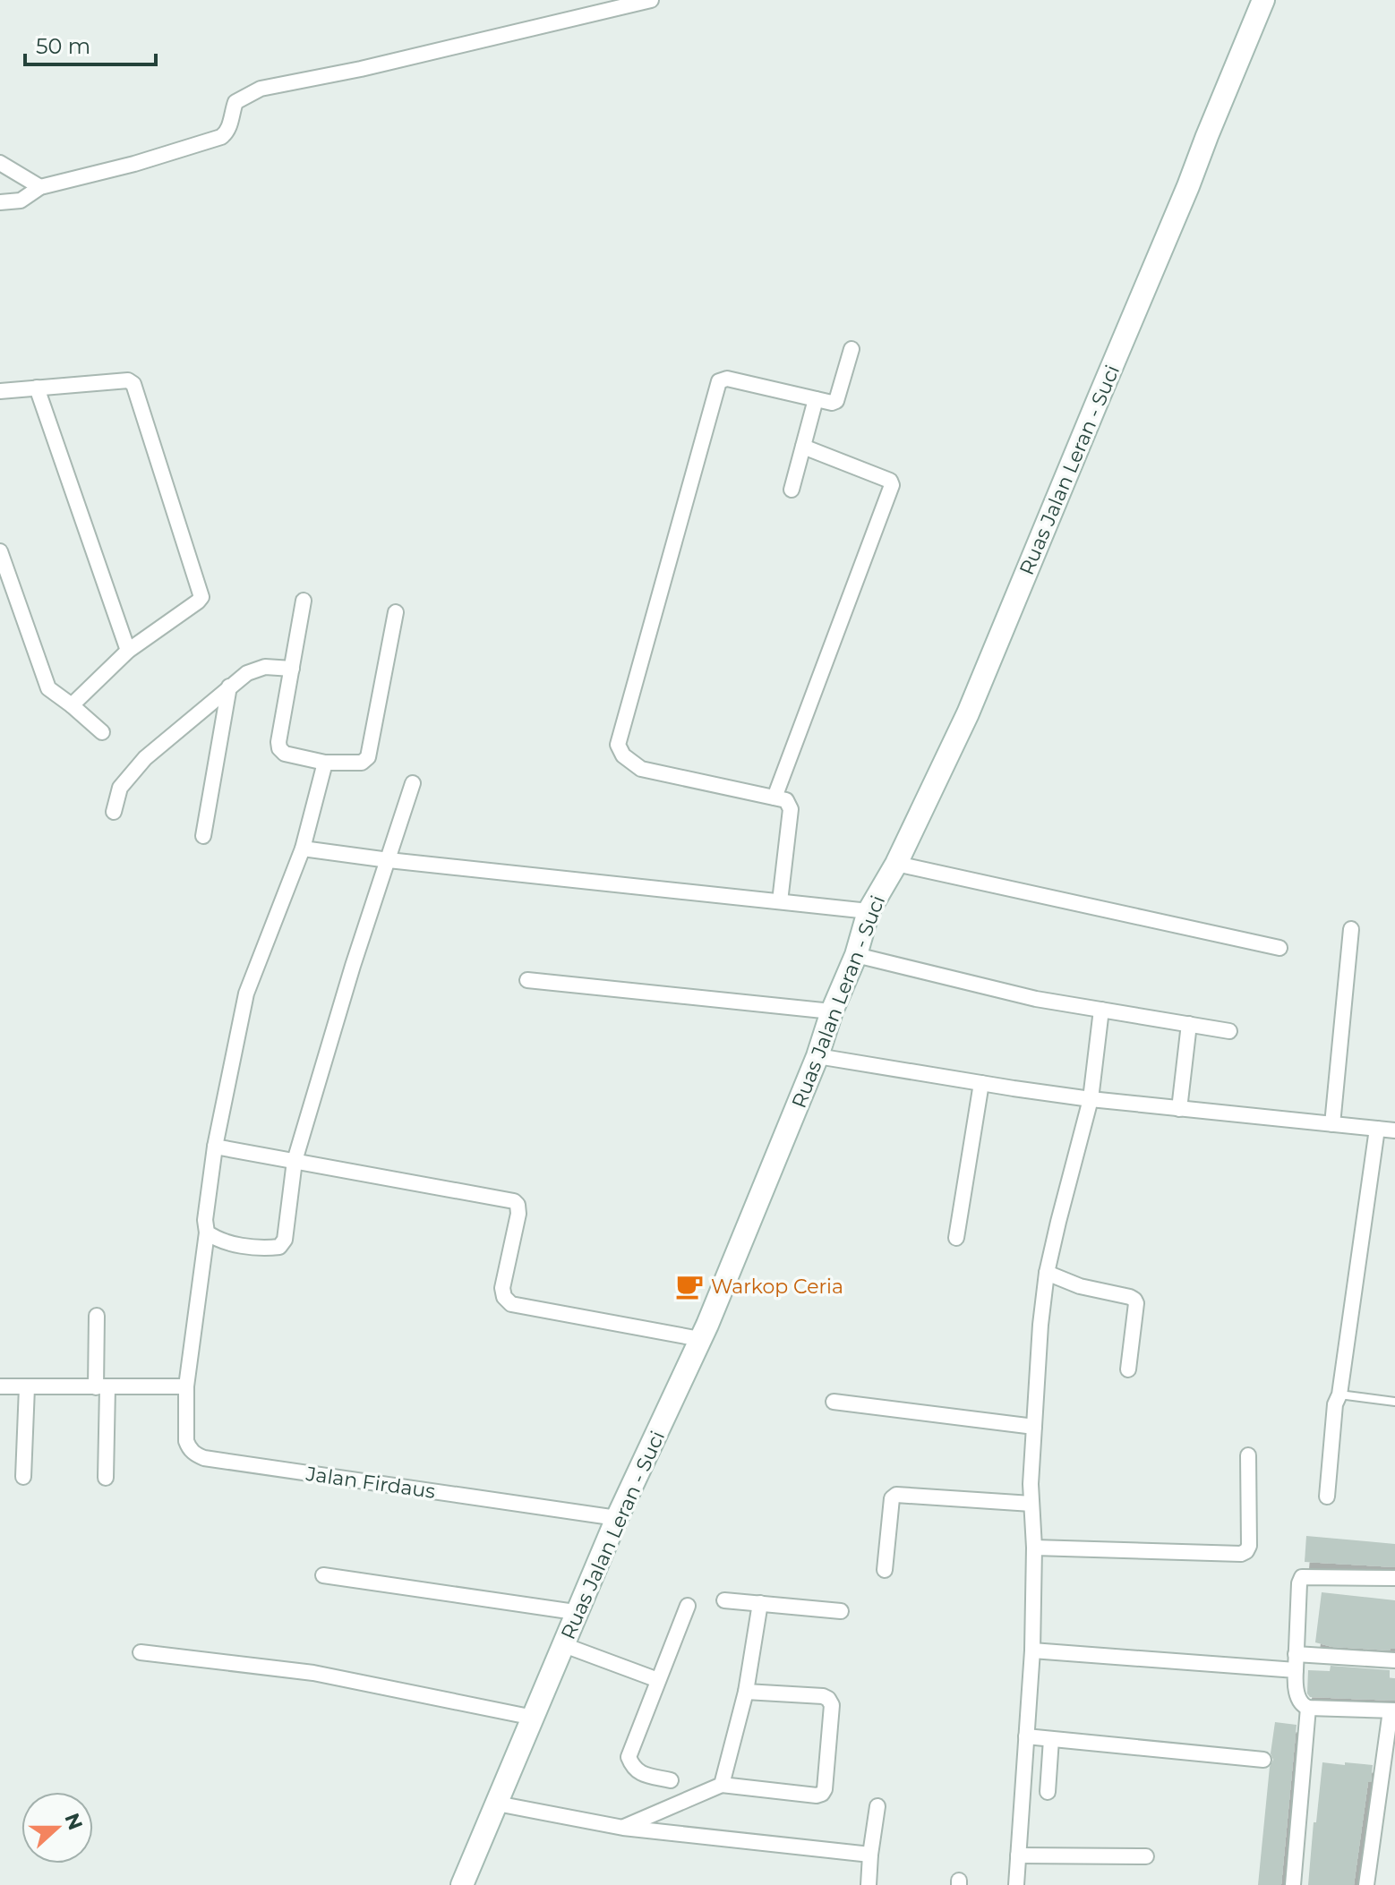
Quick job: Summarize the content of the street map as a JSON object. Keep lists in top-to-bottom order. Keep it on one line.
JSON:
{"streets":{"main road":["Ruas Jalan Leran - Suci"],"street":["Jalan Firdaus"]},"crossings":[["Ruas Jalan Leran - Suci","Jalan Firdaus"]],"places":{"cafe":["Warkop Ceria"]},"scale_bar":"50 m","north":"right"}
